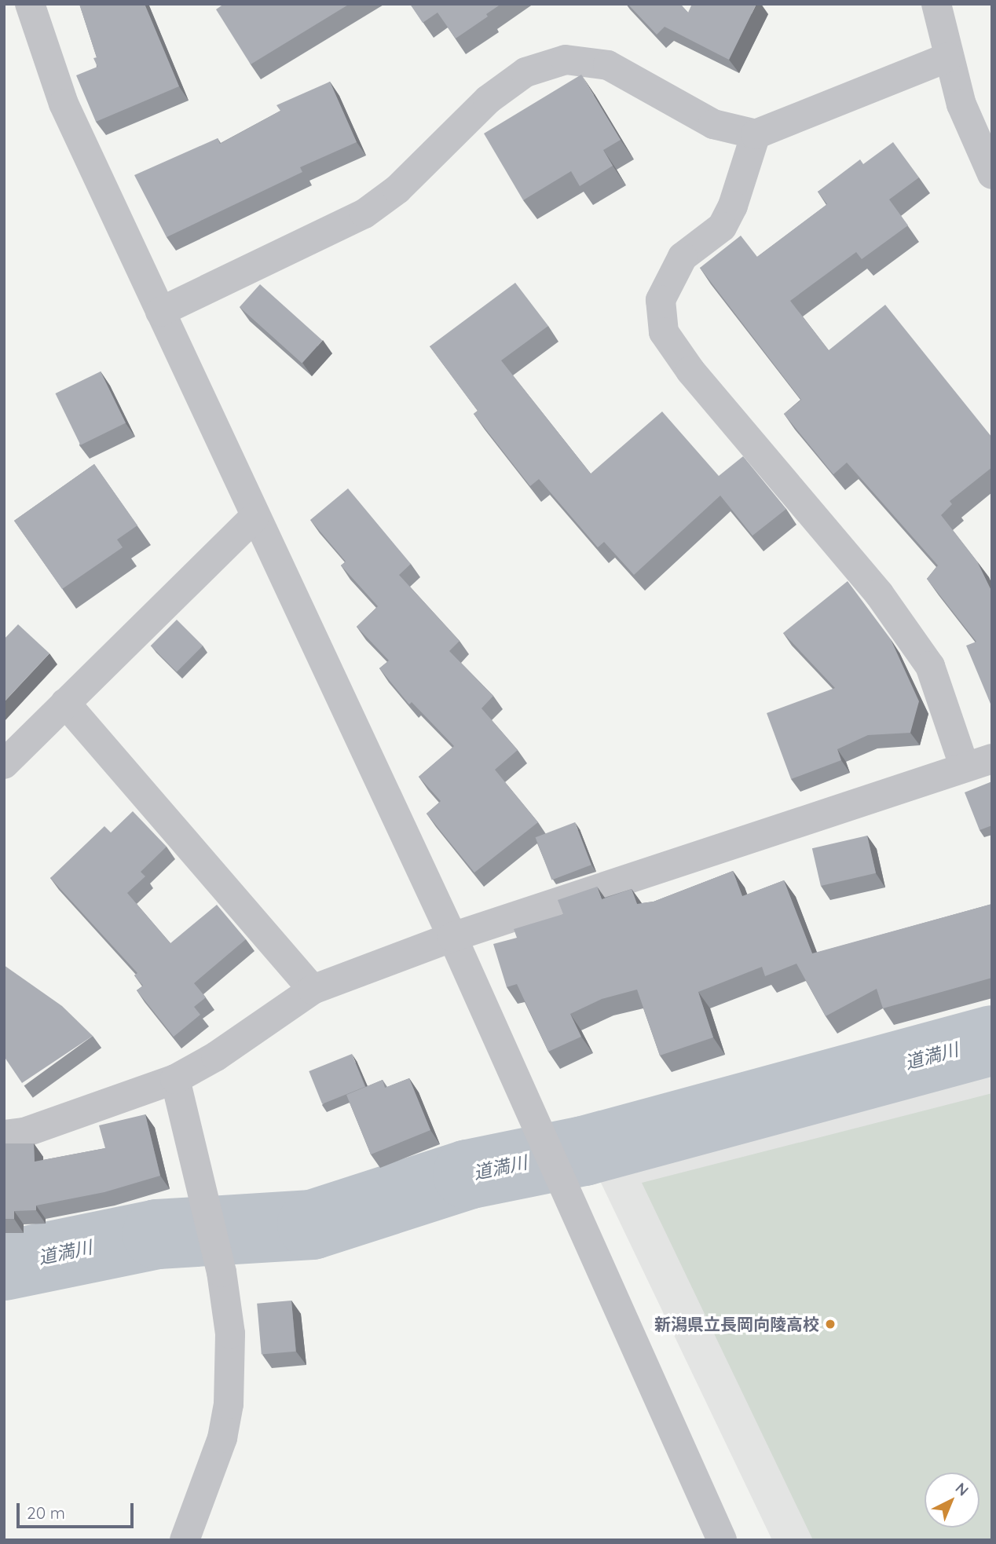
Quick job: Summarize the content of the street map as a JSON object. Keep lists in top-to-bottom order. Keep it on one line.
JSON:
{"water":["道満川"],"places":["新潟県立長岡向陵高校"],"scale_bar":"20 m","north":"top right"}
